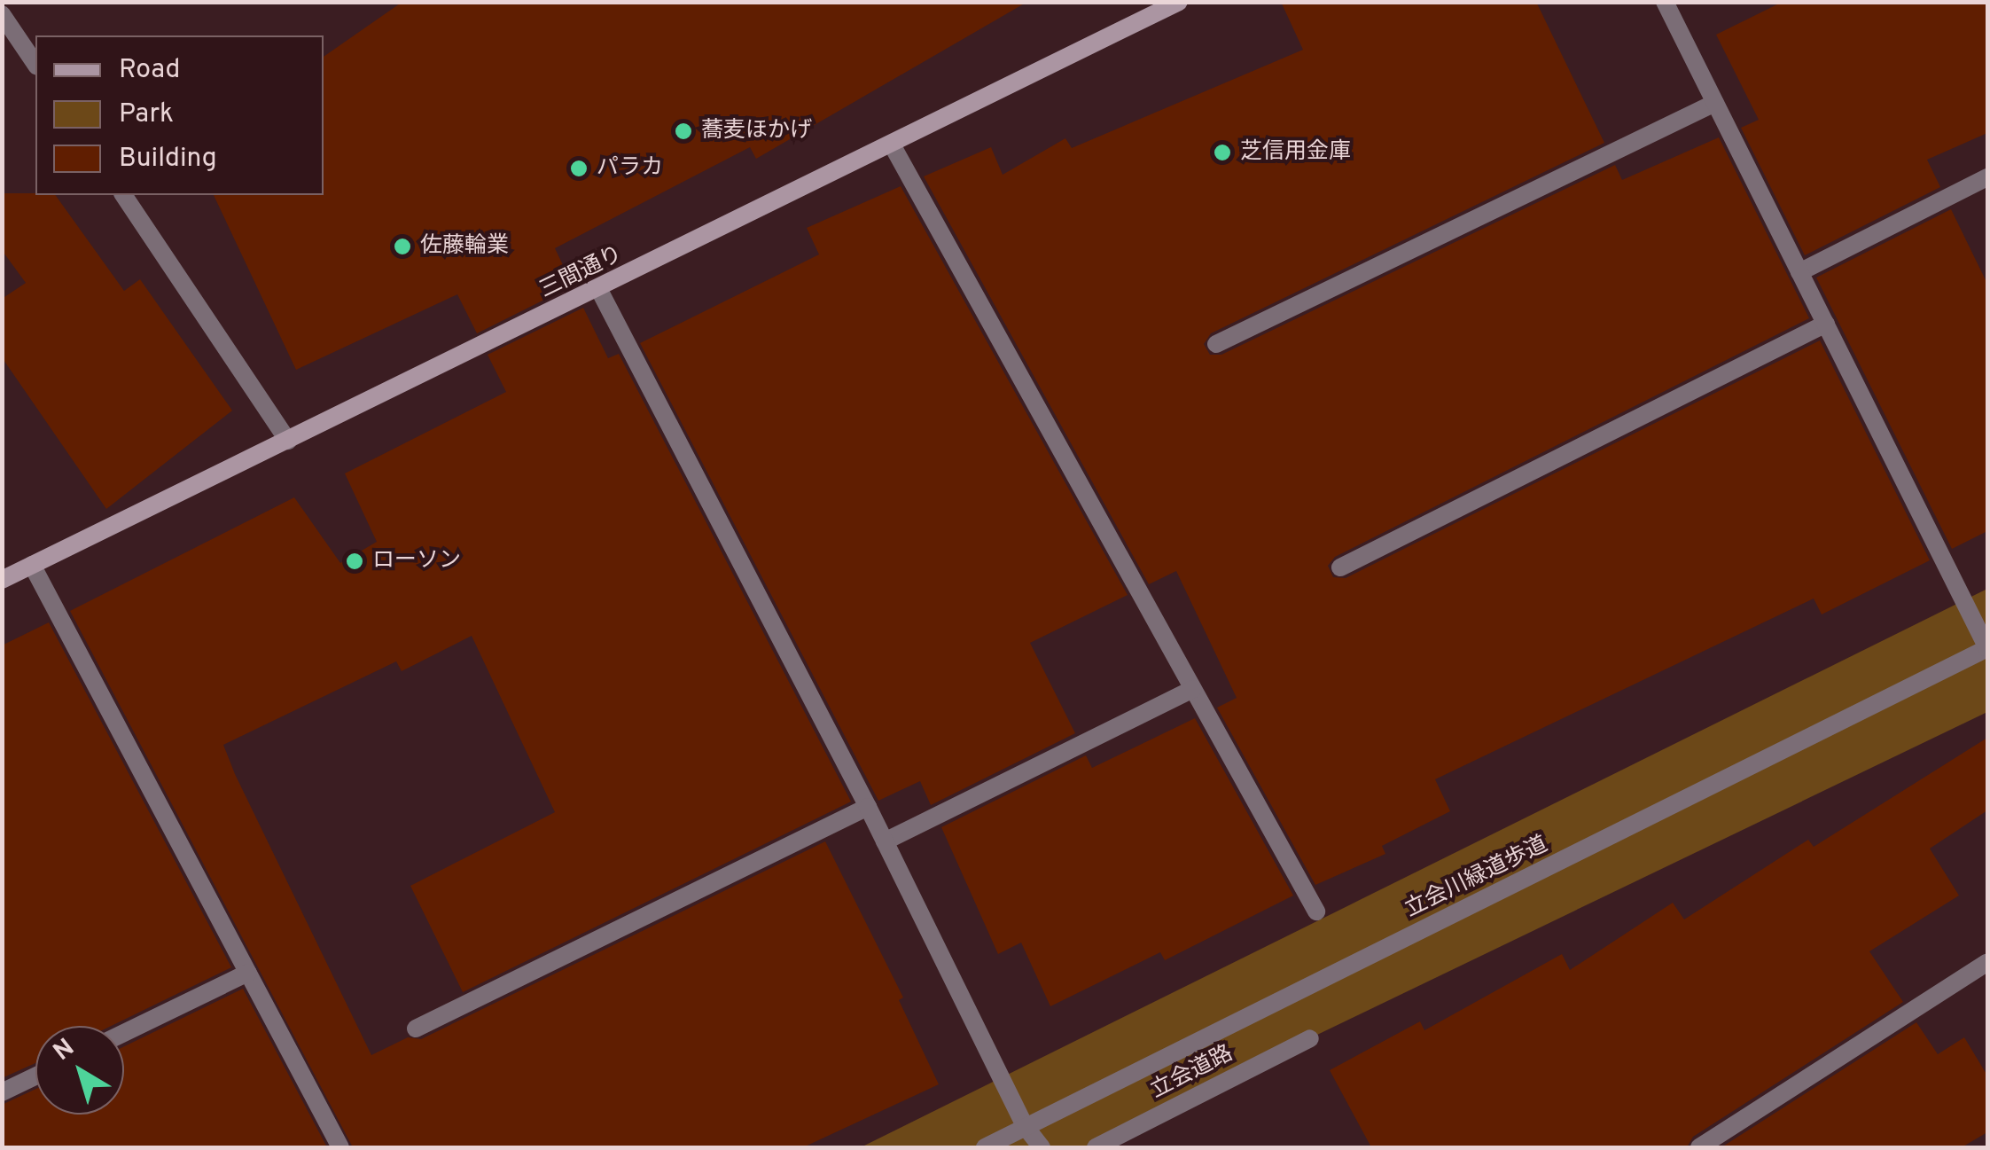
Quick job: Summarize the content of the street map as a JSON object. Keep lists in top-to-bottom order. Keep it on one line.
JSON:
{"streets":{"street":["三間通り","立会川緑道歩道","立会道路"]},"places":["蕎麦ほかげ","芝信用金庫","パラカ","佐藤輪業","ローソン"],"legend":["Road","Park","Building"],"north":"top left"}
